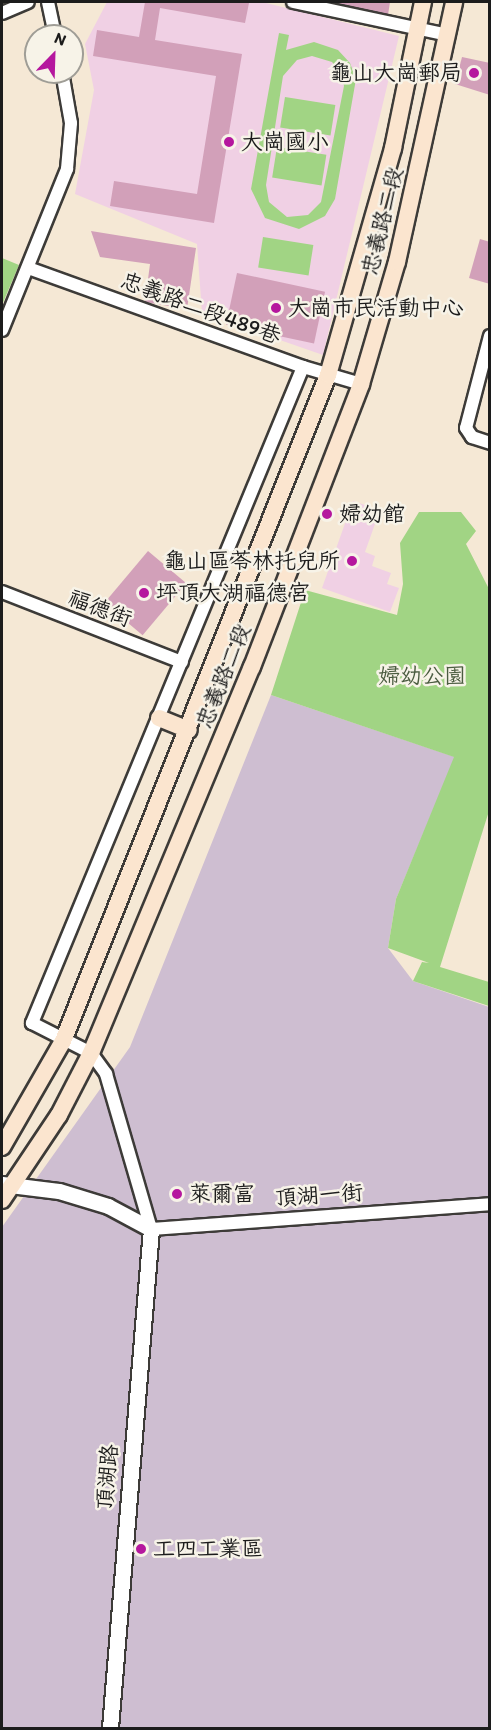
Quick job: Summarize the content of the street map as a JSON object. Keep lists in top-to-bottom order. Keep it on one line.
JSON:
{"streets":{"main road":["忠義路二段"],"street":["忠義路二段489巷","福德街","頂湖一街","頂湖路"]},"crossings":[["忠義路二段","忠義路二段489巷"],["忠義路二段","頂湖路"],["頂湖一街","頂湖路"]],"parks":["婦幼公園"],"places":["龜山大崗郵局","大崗國小","大崗市民活動中心","婦幼館","龜山區苓林托兒所","坪頂大湖福德宮","萊爾富","工四工業區"],"north":"top right"}
